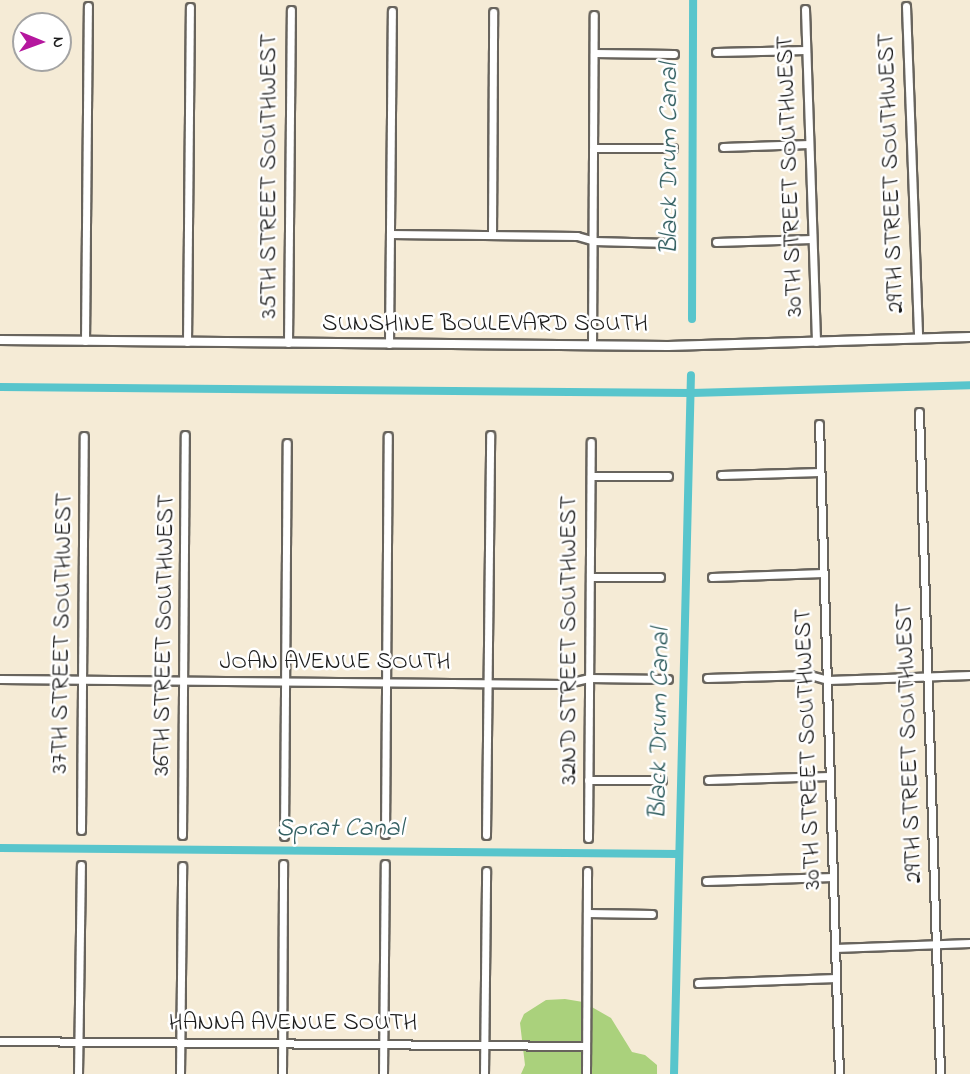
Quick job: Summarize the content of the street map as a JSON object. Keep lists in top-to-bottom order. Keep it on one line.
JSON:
{"streets":{"street":["29TH STREET SOUTHWEST","35TH STREET SOUTHWEST","30TH STREET SOUTHWEST","SUNSHINE BOULEVARD SOUTH","37TH STREET SOUTHWEST","36TH STREET SOUTHWEST","32ND STREET SOUTHWEST","JOAN AVENUE SOUTH","HANNA AVENUE SOUTH"]},"crossings":[["29TH STREET SOUTHWEST","SUNSHINE BOULEVARD SOUTH"],["35TH STREET SOUTHWEST","SUNSHINE BOULEVARD SOUTH"],["30TH STREET SOUTHWEST","SUNSHINE BOULEVARD SOUTH"],["37TH STREET SOUTHWEST","JOAN AVENUE SOUTH"],["36TH STREET SOUTHWEST","JOAN AVENUE SOUTH"],["32ND STREET SOUTHWEST","JOAN AVENUE SOUTH"]],"water":["Black Drum Canal","Sprat Canal"],"north":"right"}
